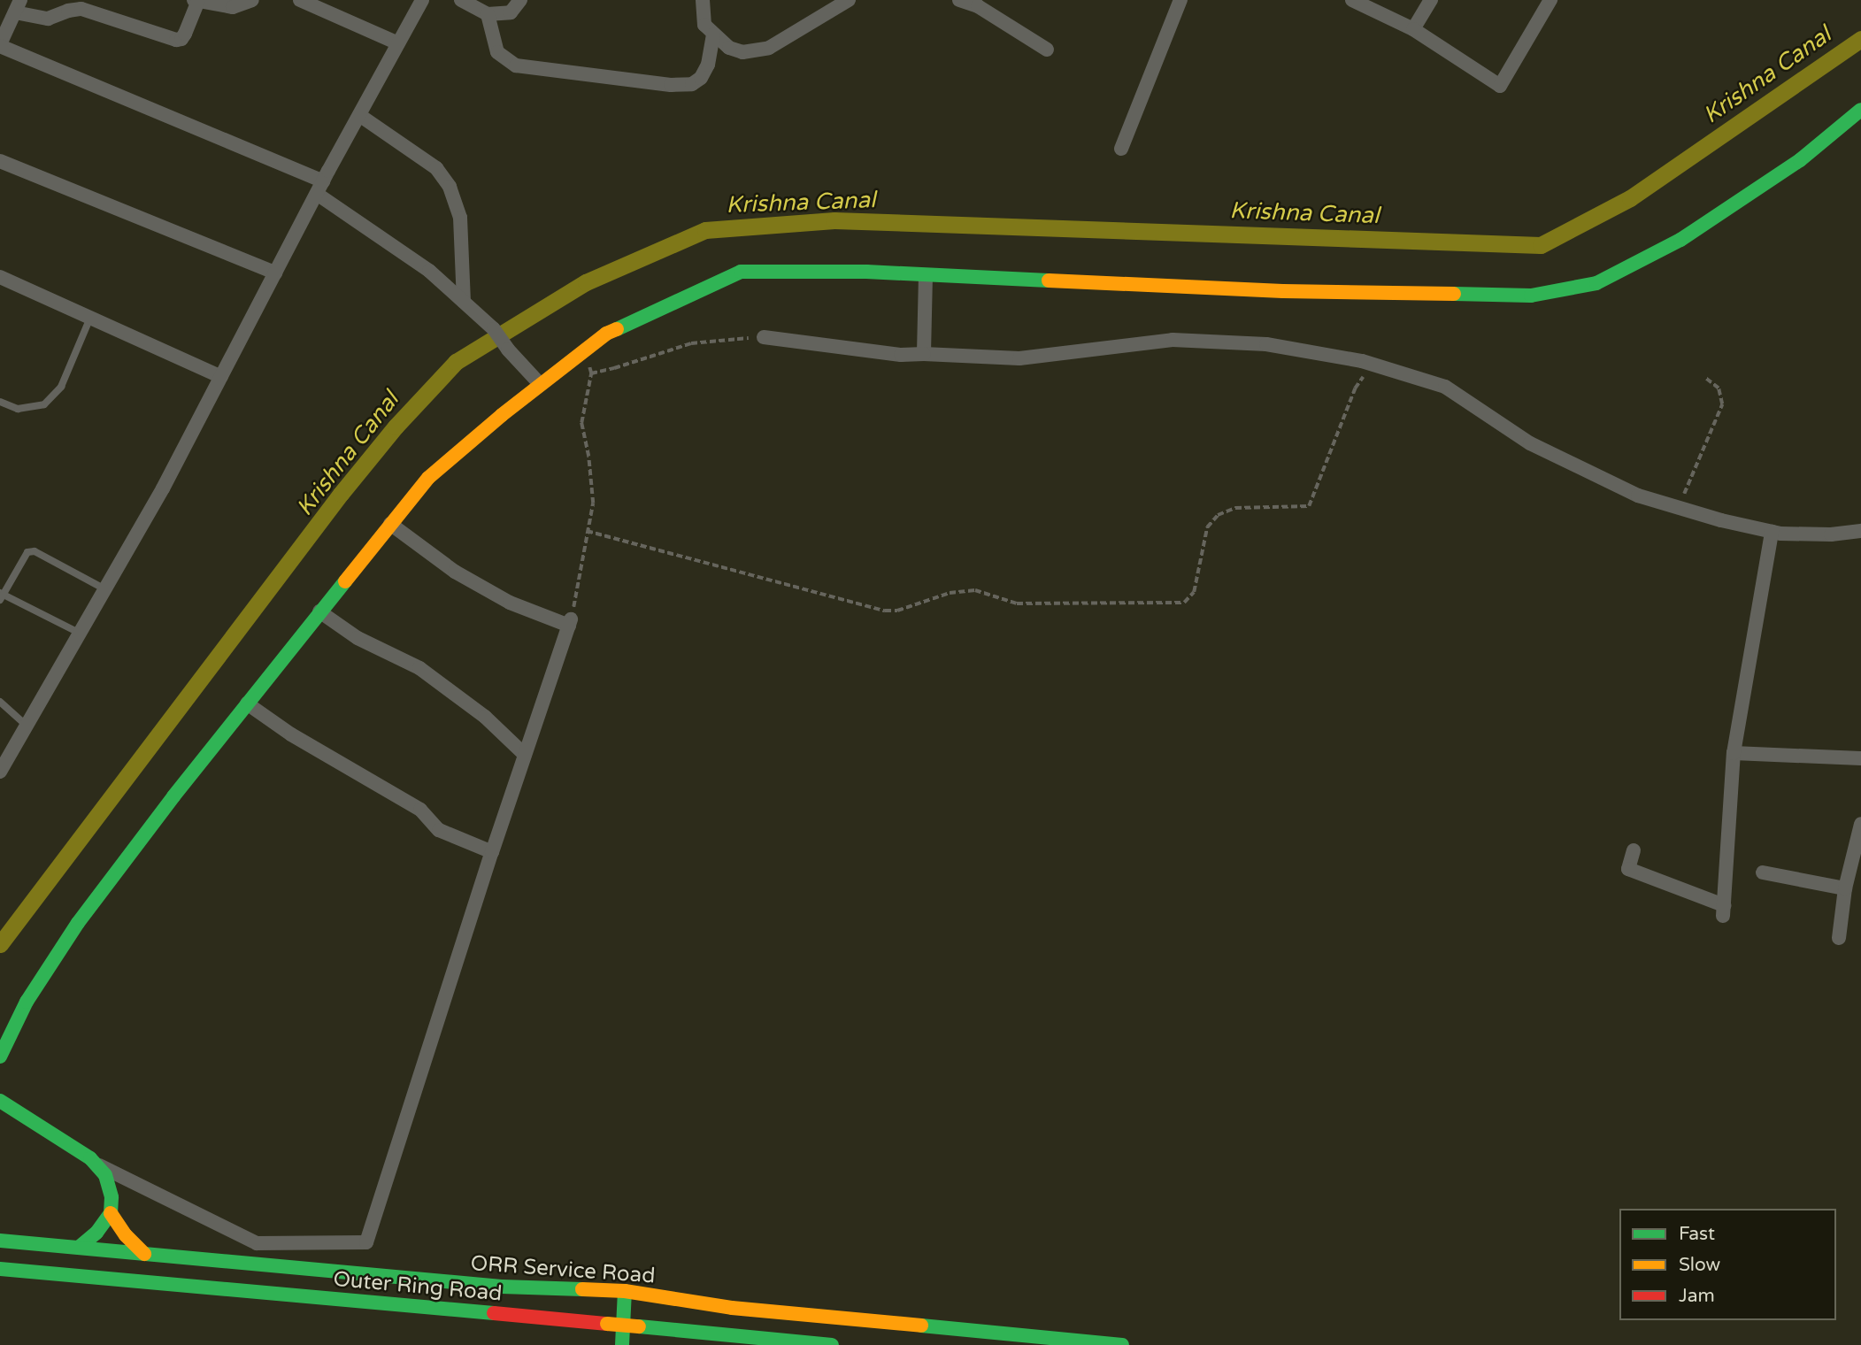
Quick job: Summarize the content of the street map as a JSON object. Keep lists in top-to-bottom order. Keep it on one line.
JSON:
{"streets":{"main road":["ORR Service Road","Outer Ring Road"]},"water":["Krishna Canal"],"legend":["Fast","Slow","Jam"]}
